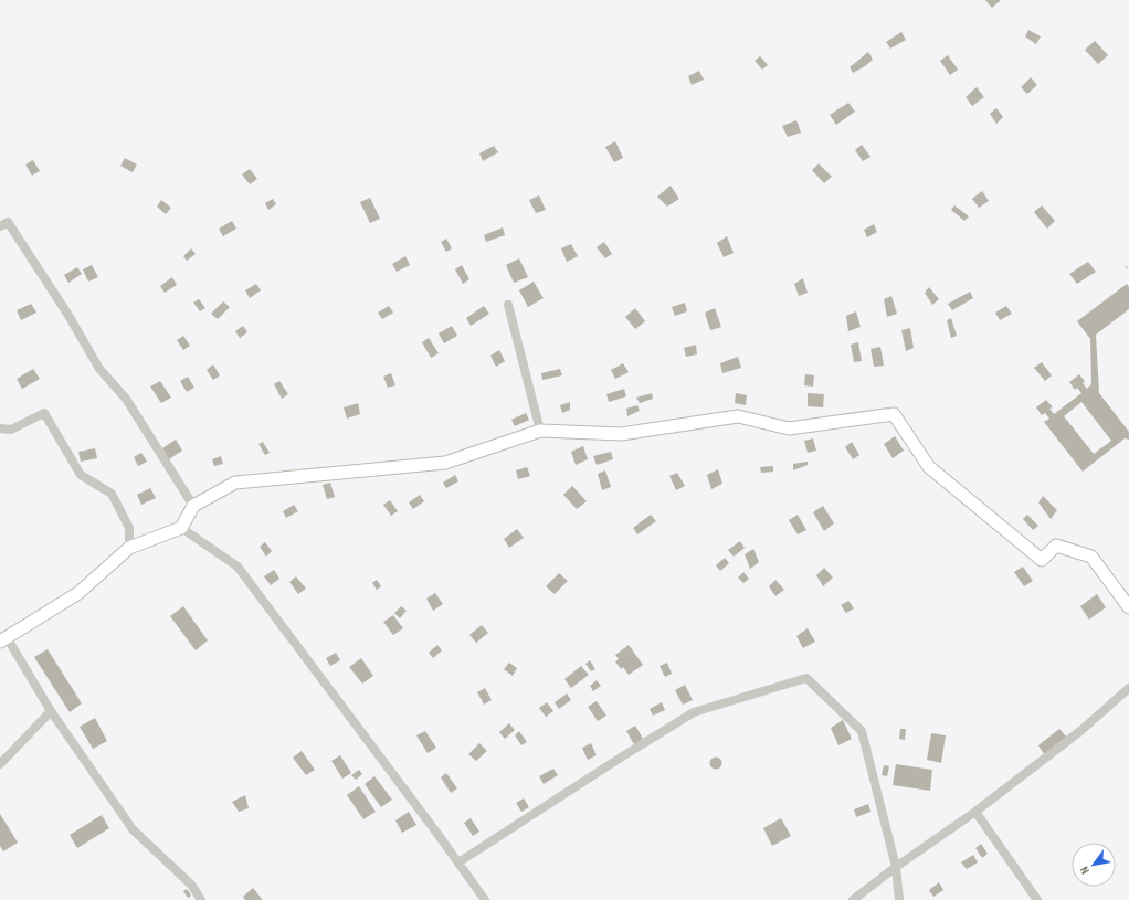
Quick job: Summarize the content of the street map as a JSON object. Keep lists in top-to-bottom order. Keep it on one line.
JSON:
{"north":"bottom left"}
